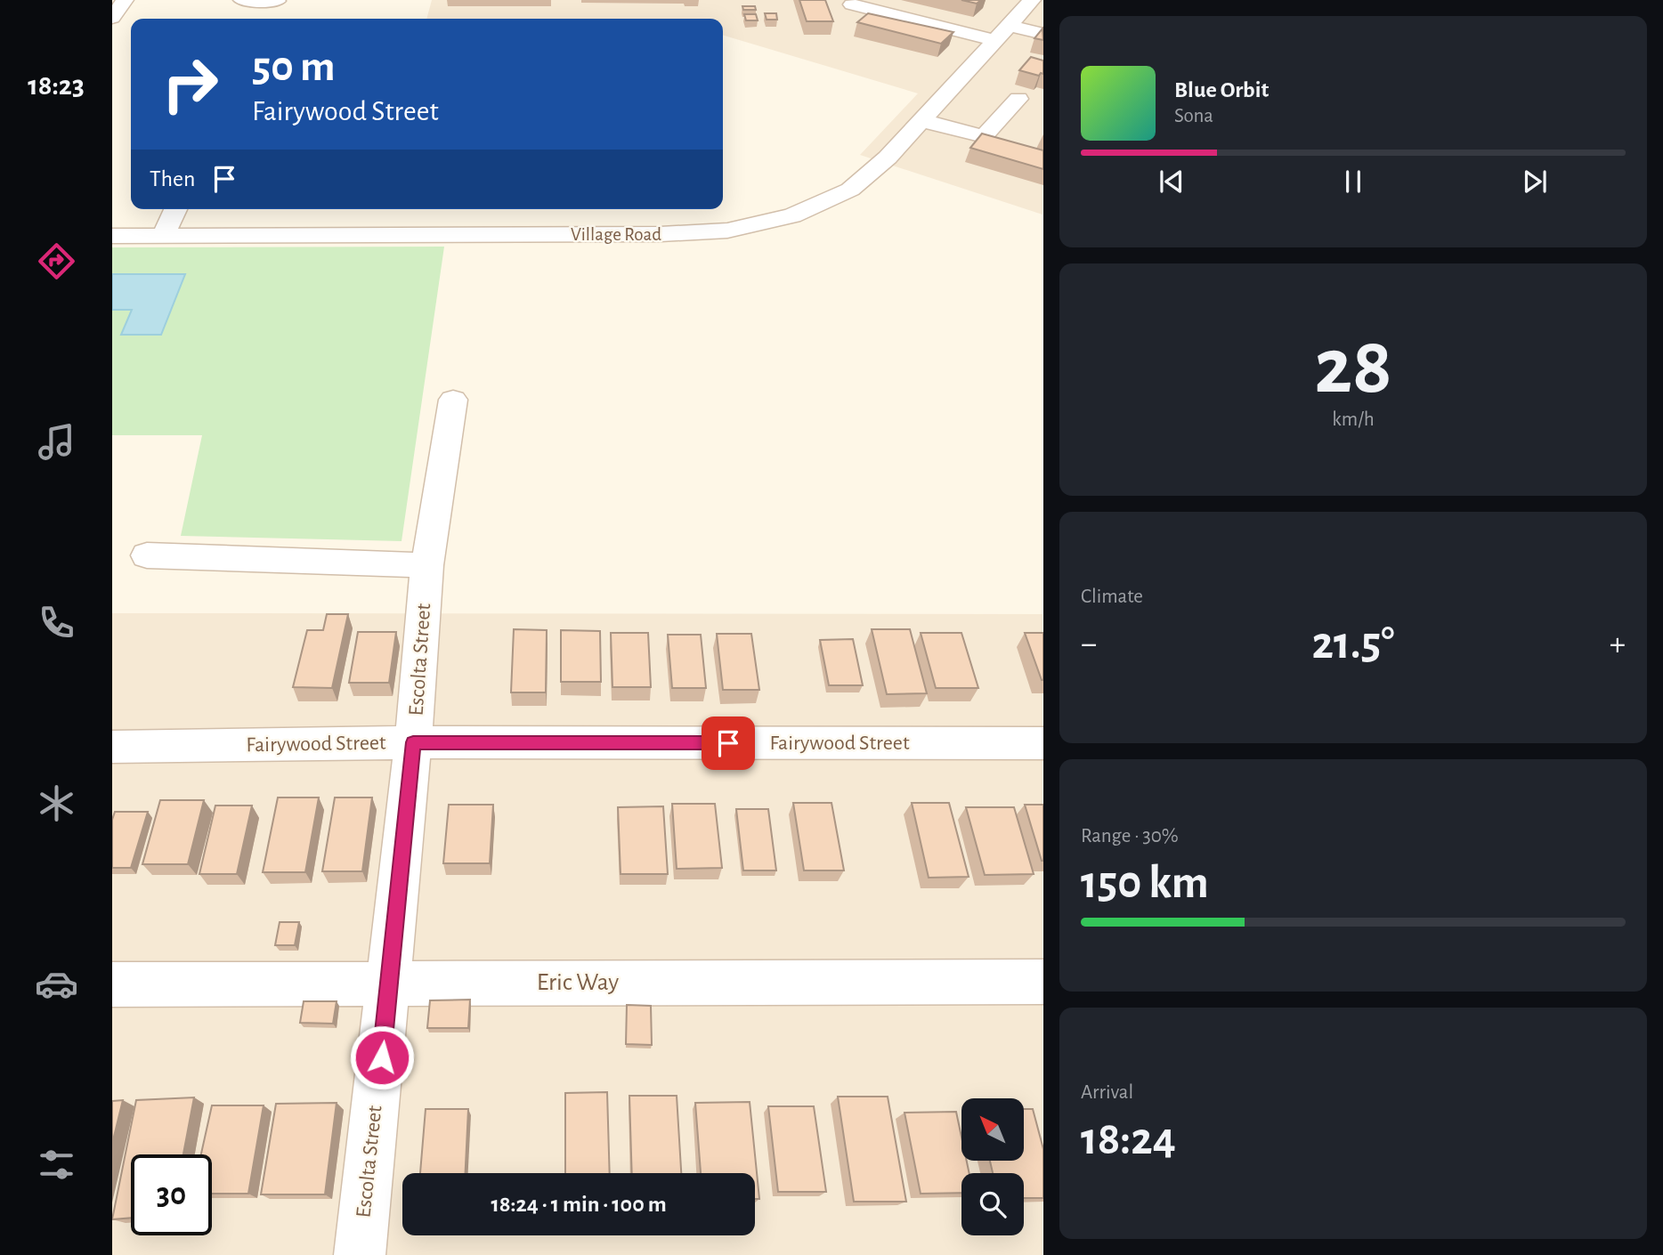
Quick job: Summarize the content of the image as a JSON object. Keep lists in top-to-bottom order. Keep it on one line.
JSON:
{"streets":{"street":["Village Road","Escolta Street","Fairywood Street","Eric Way"]},"crossings":[["Escolta Street","Fairywood Street"],["Escolta Street","Eric Way"]],"north":"top left","page":{"tabs":"18:23","turn":["50 m","Fairywood Street"],"song":["Blue Orbit","Sona"],"then":"Then","tile":[["28","km/h"],"Climate",["Range · 30%","150 km"],["Arrival","18:24"]],"heat":["−","21.5°","+"],"limit":"30","trip":"18:24 · 1 min · 100 m"}}
